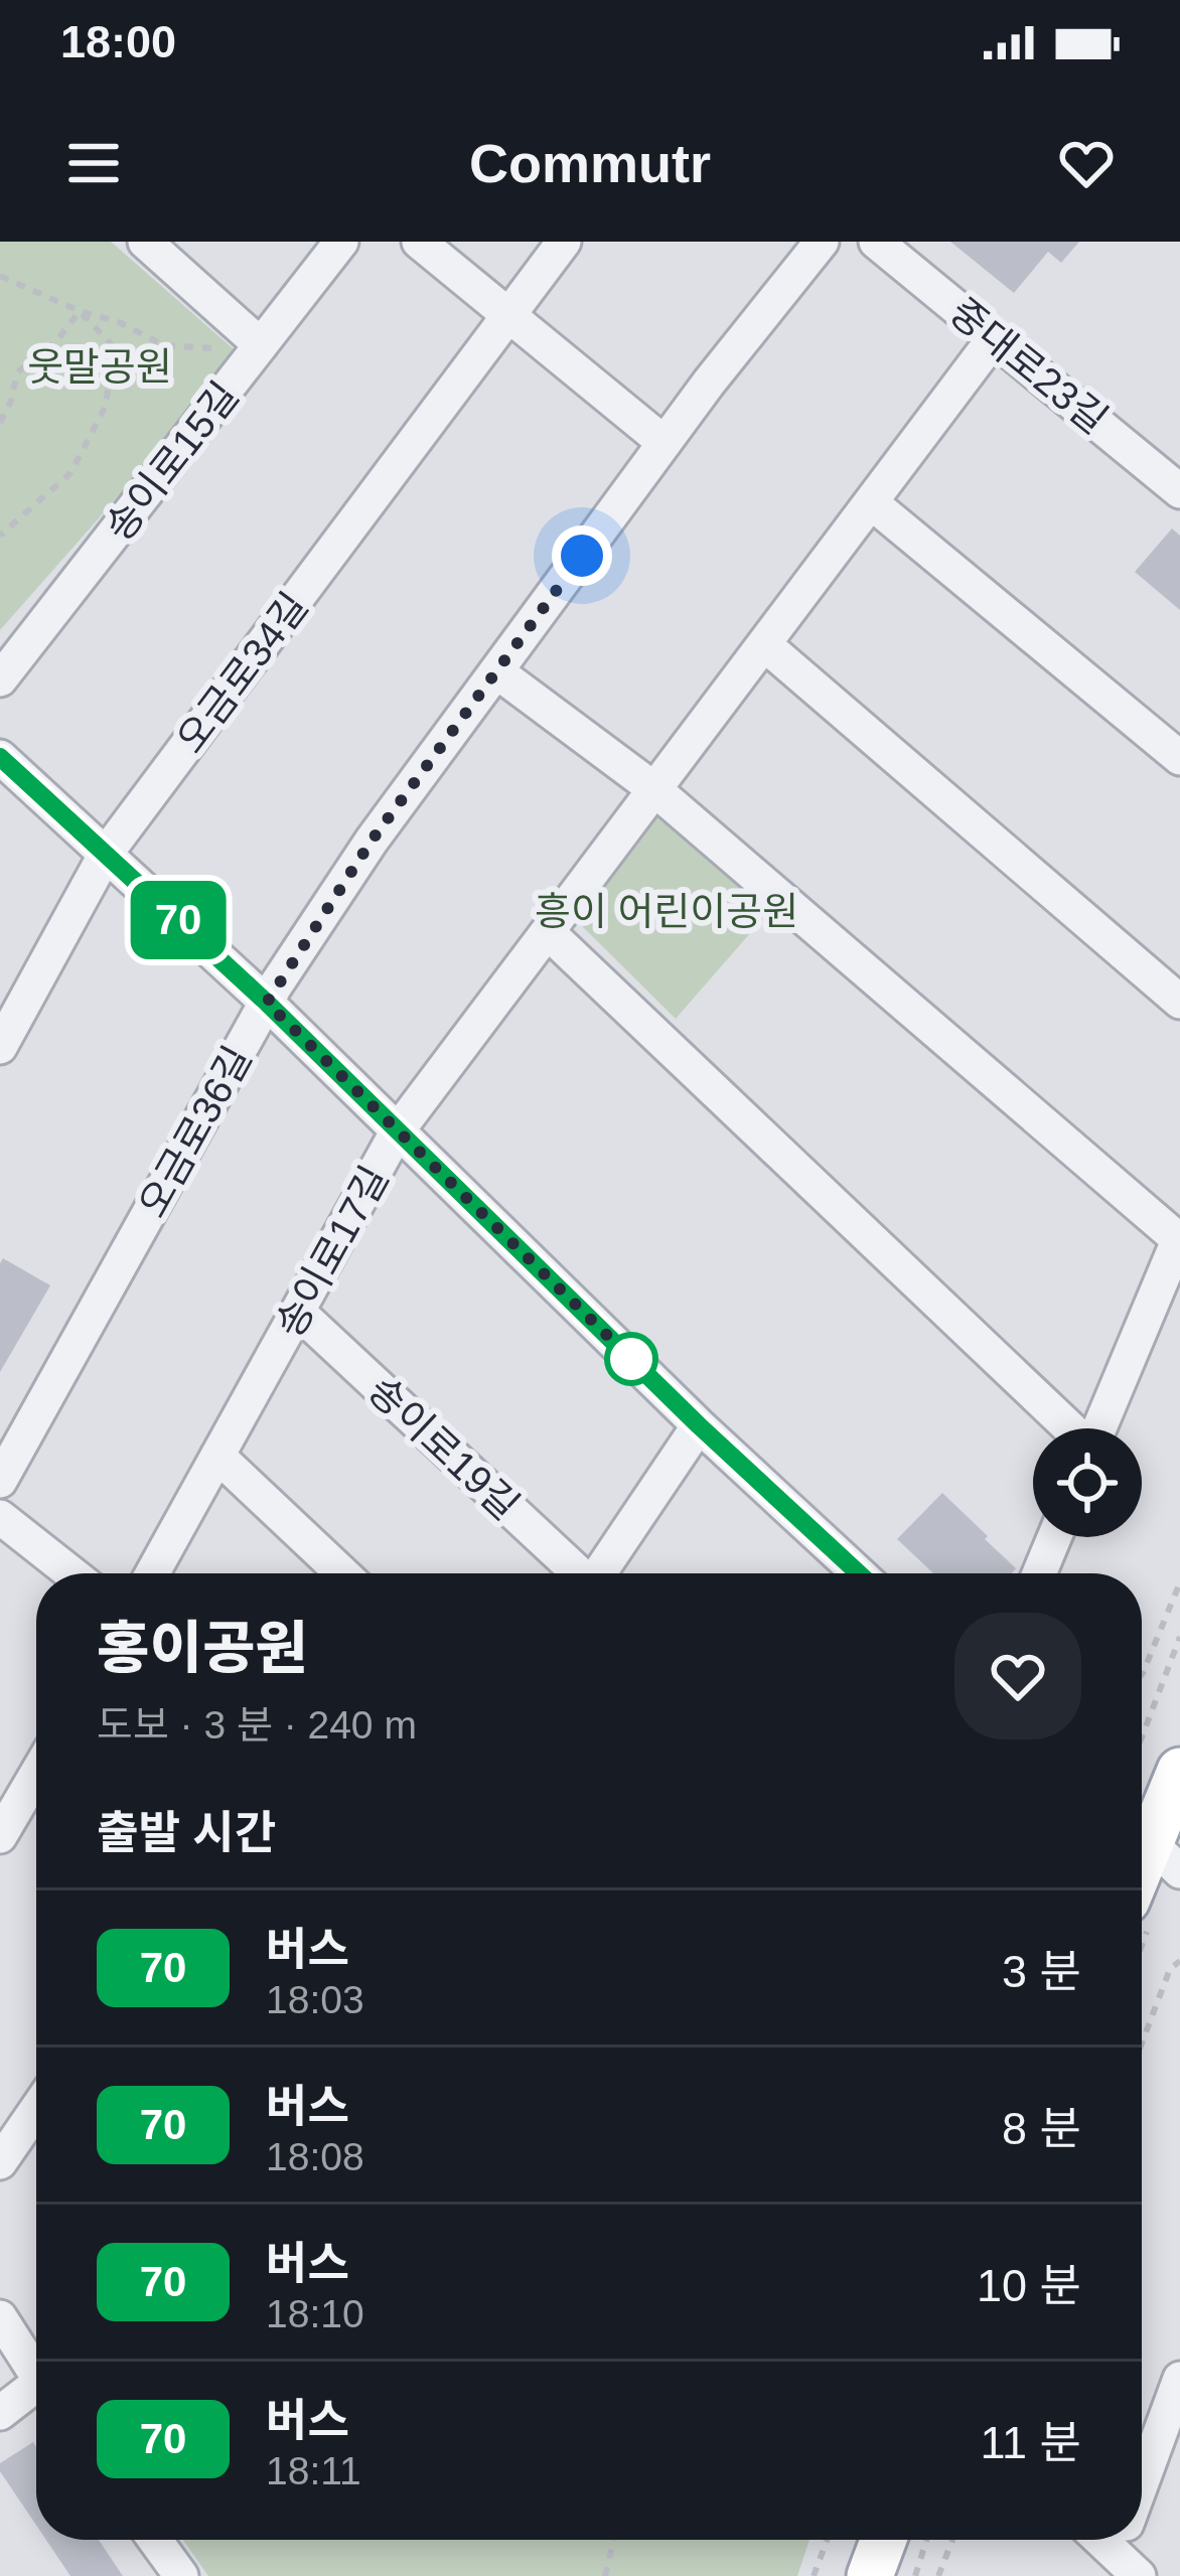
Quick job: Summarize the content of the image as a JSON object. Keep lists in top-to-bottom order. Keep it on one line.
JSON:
{"streets":{"street":["중대로23길","송이로15길","오금로34길","오금로36길","송이로17길","송이로19길"]},"crossings":[["중대로23길","송이로17길"],["송이로17길","송이로19길"]],"parks":["웃말공원","흥이 어린이공원"],"lines":["bus line 70"],"page":{"status":"18:00","header":"Commutr","on_map":"70","heading":[["홍이공원","도보 · 3 분 · 240 m"],"출발 시간"],"list":[{"mark":"70","name":"버스","note":"18:03","value":"3 분"},{"mark":"70","name":"버스","note":"18:08","value":"8 분"},{"mark":"70","name":"버스","note":"18:10","value":"10 분"},{"mark":"70","name":"버스","note":"18:11","value":"11 분"}]}}
